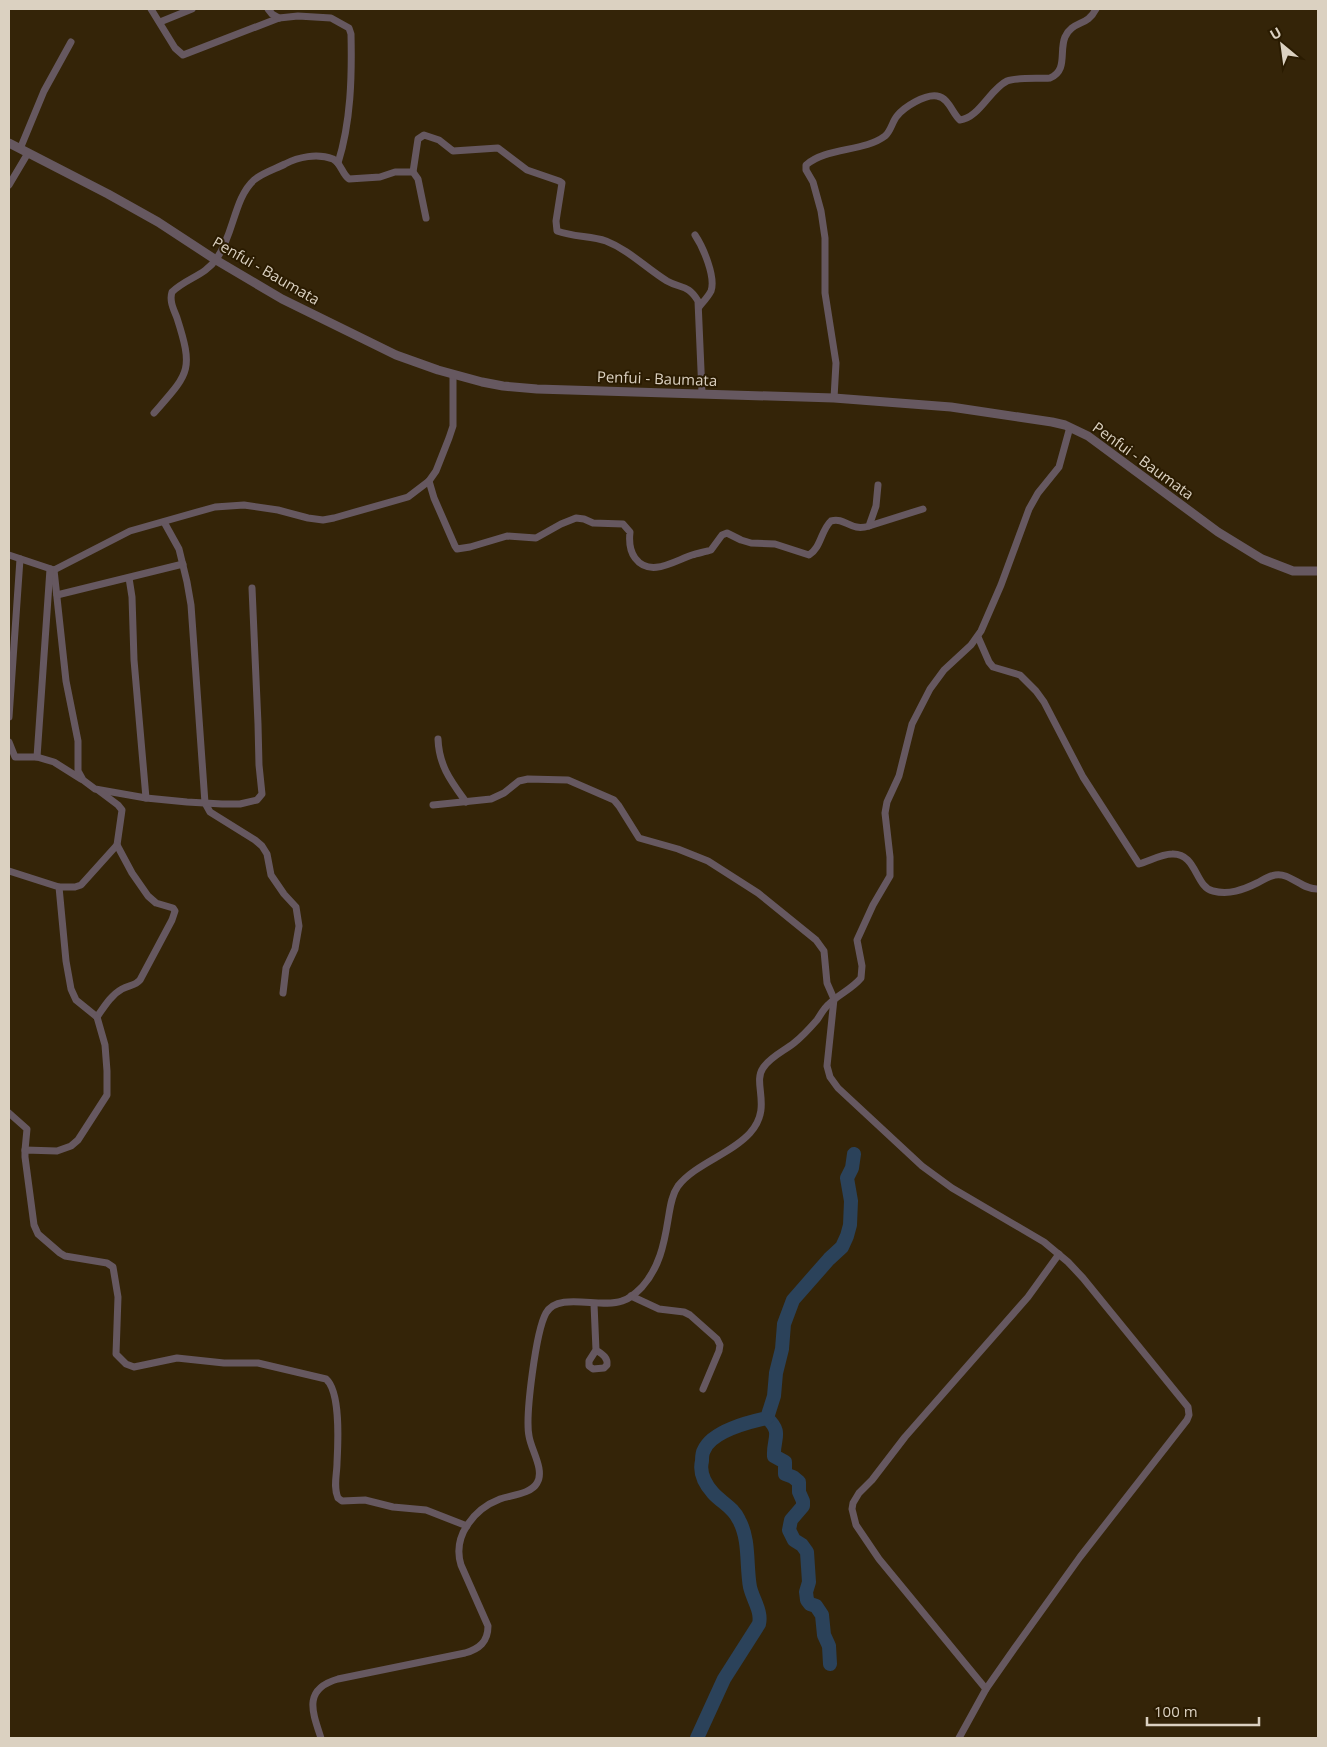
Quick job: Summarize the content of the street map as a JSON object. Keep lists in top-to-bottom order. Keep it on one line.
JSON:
{"streets":{"street":["Penfui - Baumata"]},"scale_bar":"100 m","north":"top left"}
